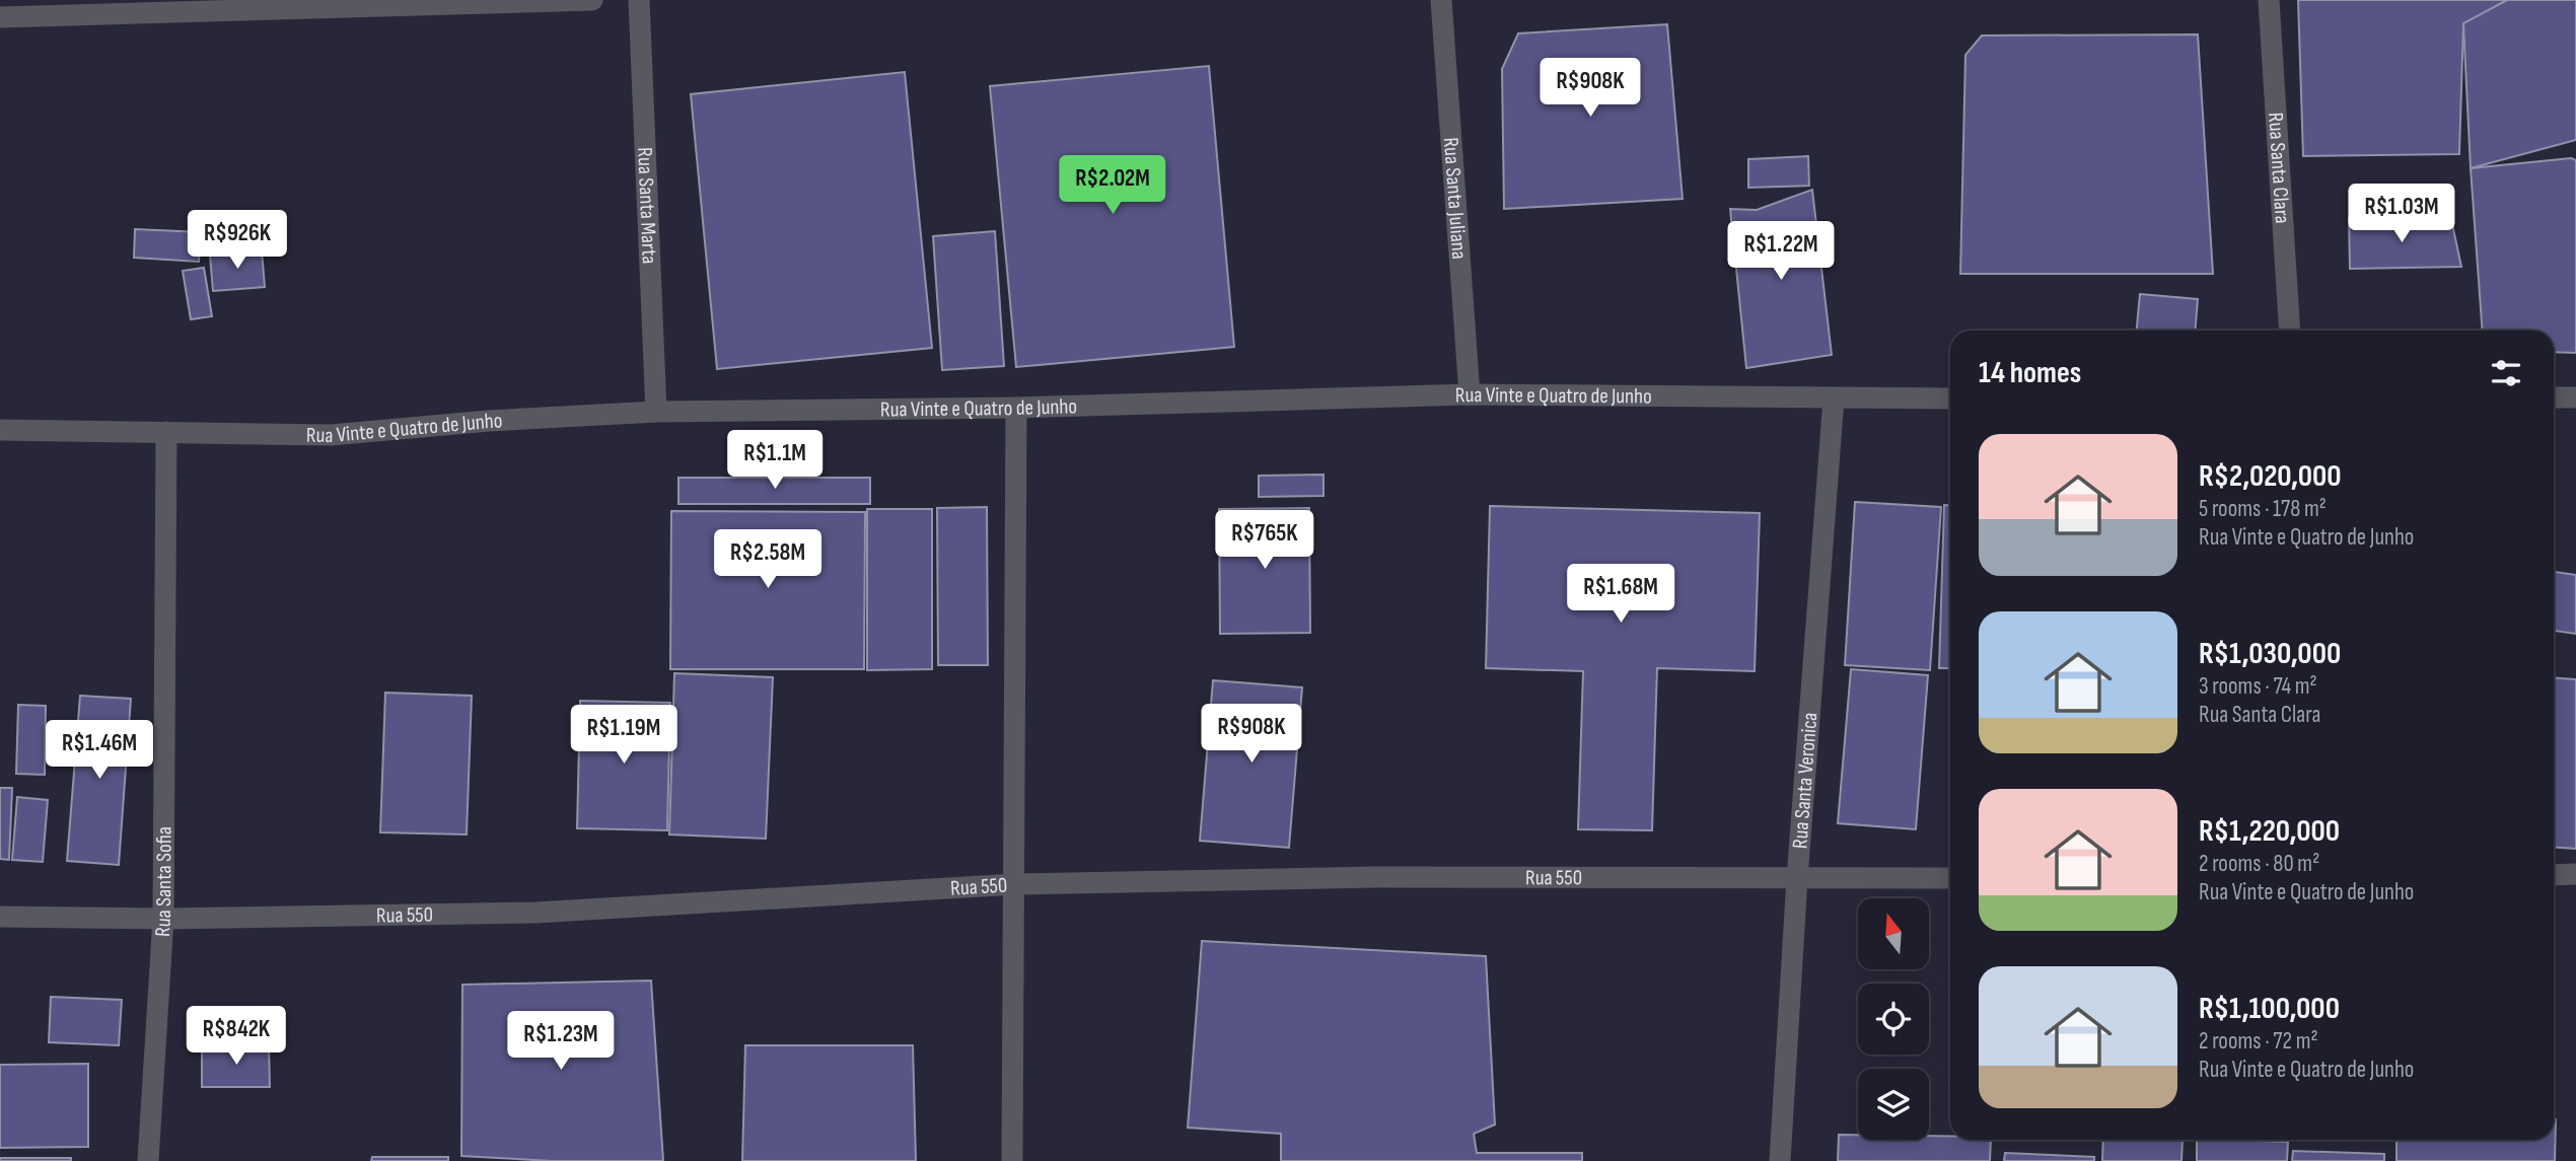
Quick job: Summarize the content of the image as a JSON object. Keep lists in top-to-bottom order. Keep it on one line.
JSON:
{"streets":{"street":["Rua Santa Clara","Rua Santa Juliana","Rua Santa Marta","Rua Vinte e Quatro de Junho","Rua Santa Veronica","Rua 550","Rua Santa Sofia"]},"crossings":[["Rua Santa Juliana","Rua Vinte e Quatro de Junho"],["Rua Santa Marta","Rua Vinte e Quatro de Junho"],["Rua Vinte e Quatro de Junho","Rua Santa Veronica"],["Rua Vinte e Quatro de Junho","Rua Santa Sofia"],["Rua Santa Veronica","Rua 550"],["Rua 550","Rua Santa Sofia"]],"north":"top","page":{"price":["R$908K","R$2.02M","R$1.03M","R$926K","R$1.22M","R$1.1M","R$765K","R$2.58M","R$1.68M","R$908K","R$1.19M","R$1.46M","R$842K","R$1.23M"],"heading":"14 homes","list":[{"name":"R$2,020,000","note":"5 rooms · 178 m² · Rua Vinte e Quatro de Junho"},{"name":"R$1,030,000","note":"3 rooms · 74 m² · Rua Santa Clara"},{"name":"R$1,220,000","note":"2 rooms · 80 m² · Rua Vinte e Quatro de Junho"},{"name":"R$1,100,000","note":"2 rooms · 72 m² · Rua Vinte e Quatro de Junho"}]}}
